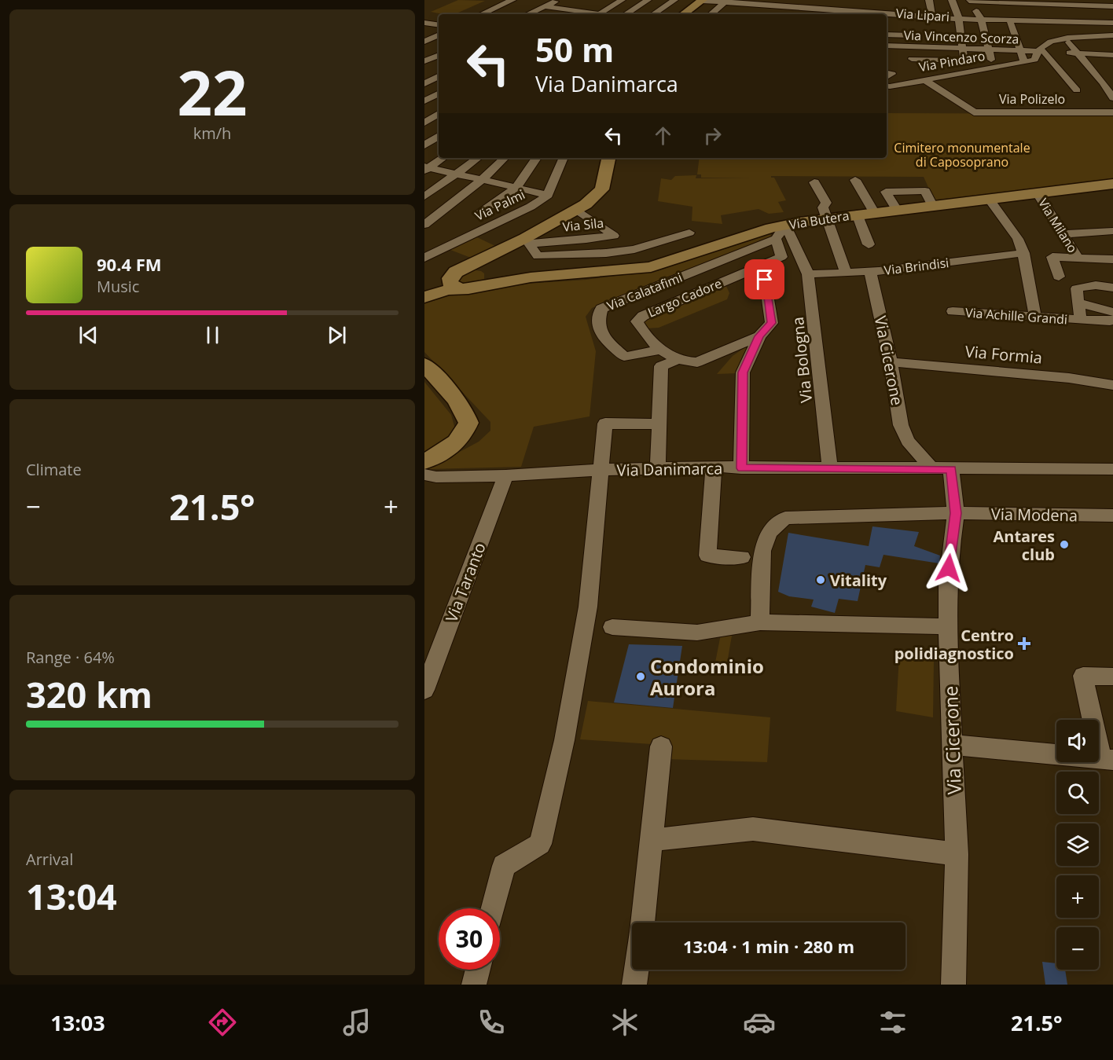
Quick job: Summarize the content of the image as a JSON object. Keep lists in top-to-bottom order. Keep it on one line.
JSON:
{"streets":{"street":["Via Vincenzo Scorza","Via Pindaro","Via Polizelo","Via Palmi","Via Butera","Via Sila","Via Milano","Via Brindisi","Via Calatafimi","Largo Cadore","Via Achille Grandi","Via Formia","Via Bologna","Via Cicerone","Via Danimarca","Via Modena","Via Taranto"]},"crossings":[["Via Pindaro","Via Polizelo"],["Via Butera","Via Milano"],["Via Butera","Via Bologna"],["Via Butera","Via Cicerone"],["Via Brindisi","Via Bologna"],["Via Brindisi","Via Cicerone"],["Via Calatafimi","Largo Cadore"],["Via Formia","Via Cicerone"],["Via Bologna","Via Danimarca"],["Via Cicerone","Via Danimarca"],["Via Cicerone","Via Modena"],["Via Danimarca","Via Taranto"]],"parks":["Cimitero monumentale di Caposoprano"],"places":{"other":["Antares club","Vitality","Condominio Aurora"],"health":["Centro polidiagnostico"]},"page":{"tile":[["22","km/h"],"Climate",["Range · 64%","320 km"],["Arrival","13:04"]],"turn":["50 m","Via Danimarca"],"song":["90.4 FM","Music"],"heat":["−","21.5°","+"],"map_buttons":["+","−"],"limit":"30","trip":"13:04 · 1 min · 280 m","tabs":["13:03","21.5°"]}}
